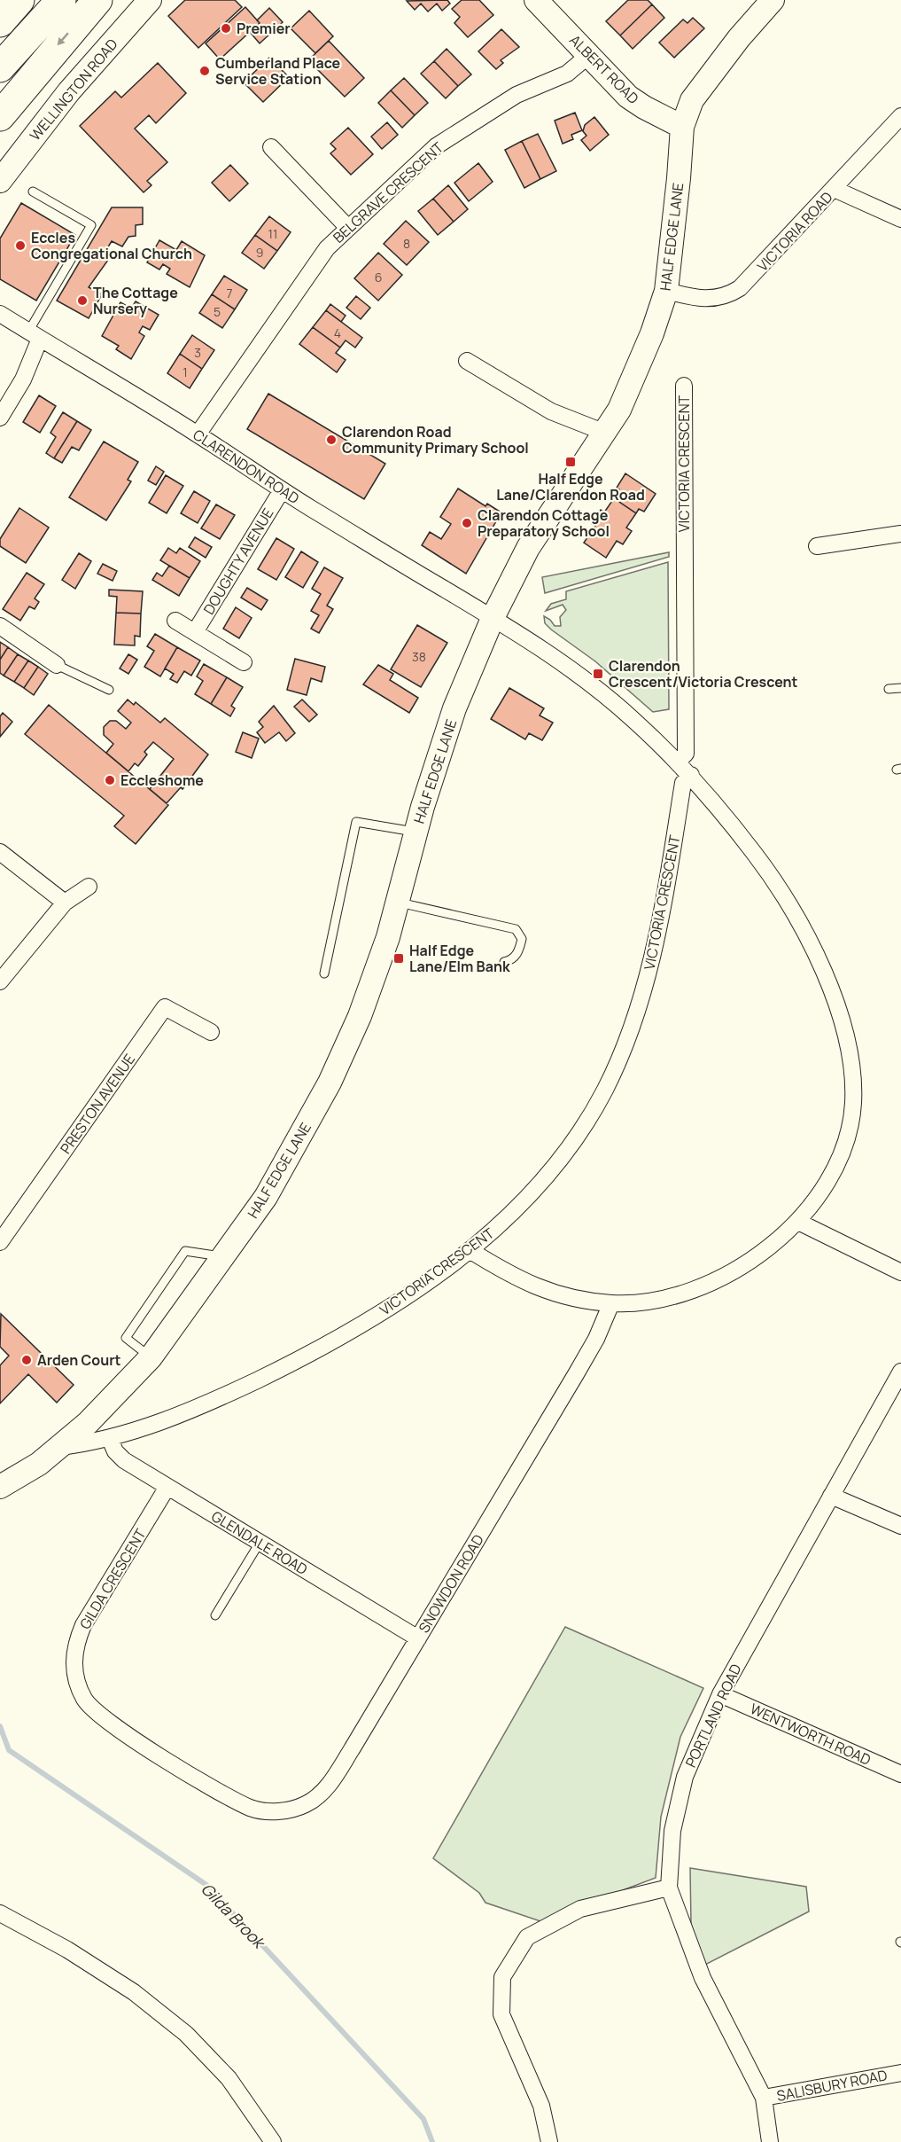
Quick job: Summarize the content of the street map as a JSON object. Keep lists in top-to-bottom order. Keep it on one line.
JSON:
{"streets":{"main road":["ALBERT ROAD","WELLINGTON ROAD","HALF EDGE LANE"],"street":["BELGRAVE CRESCENT","VICTORIA ROAD","VICTORIA CRESCENT","CLARENDON ROAD","DOUGHTY AVENUE","PRESTON AVENUE","GLENDALE ROAD","GILDA CRESCENT","SNOWDON ROAD","PORTLAND ROAD","WENTWORTH ROAD","SALISBURY ROAD"]},"crossings":[["ALBERT ROAD","BELGRAVE CRESCENT"],["ALBERT ROAD","HALF EDGE LANE"],["BELGRAVE CRESCENT","CLARENDON ROAD"],["VICTORIA ROAD","HALF EDGE LANE"],["HALF EDGE LANE","VICTORIA CRESCENT"],["HALF EDGE LANE","CLARENDON ROAD"],["VICTORIA CRESCENT","CLARENDON ROAD"],["VICTORIA CRESCENT","GLENDALE ROAD"],["CLARENDON ROAD","DOUGHTY AVENUE"],["CLARENDON ROAD","SNOWDON ROAD"],["GLENDALE ROAD","GILDA CRESCENT"],["GLENDALE ROAD","SNOWDON ROAD"],["GILDA CRESCENT","SNOWDON ROAD"],["PORTLAND ROAD","WENTWORTH ROAD"],["PORTLAND ROAD","SALISBURY ROAD"]],"water":["Gilda Brook"],"places":{"other":["Premier","Cumberland Place Service Station","Eccles Congregational Church","The Cottage Nursery","Clarendon Road Community Primary School","Clarendon Cottage Preparatory School","Eccleshome","Arden Court"],"transit":["Half Edge Lane/Clarendon Road","Clarendon Crescent/Victoria Crescent","Half Edge Lane/Elm Bank"]},"house_numbers":["11","8","9","6","7","5","4","3","1","38"]}
